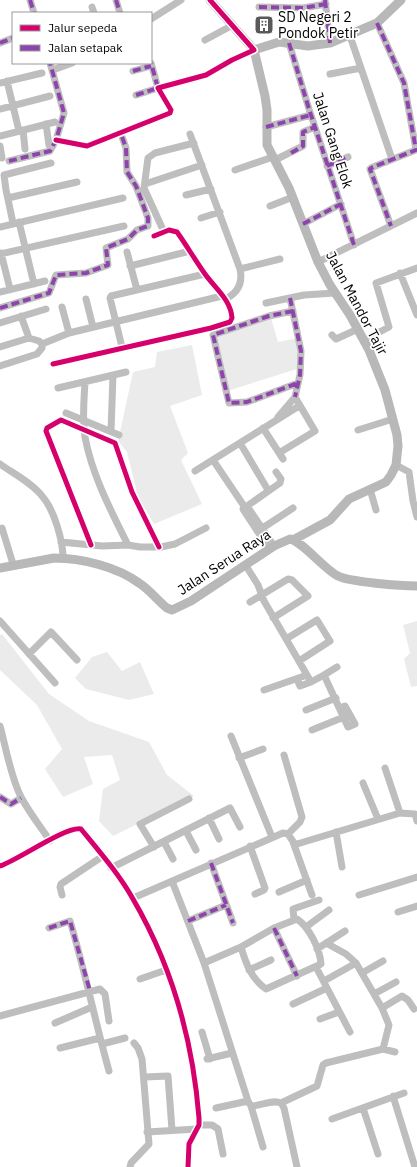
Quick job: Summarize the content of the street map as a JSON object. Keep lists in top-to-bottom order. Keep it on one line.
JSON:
{"streets":{"main road":["Jalan Mandor Tajir","Jalan Serua Raya"],"street":["Jalan Gang Elok"]},"crossings":[["Jalan Mandor Tajir","Jalan Serua Raya"]],"places":{"building":["SD Negeri 2 Pondok Petir"]},"legend":["Jalur sepeda","Jalan setapak"]}
